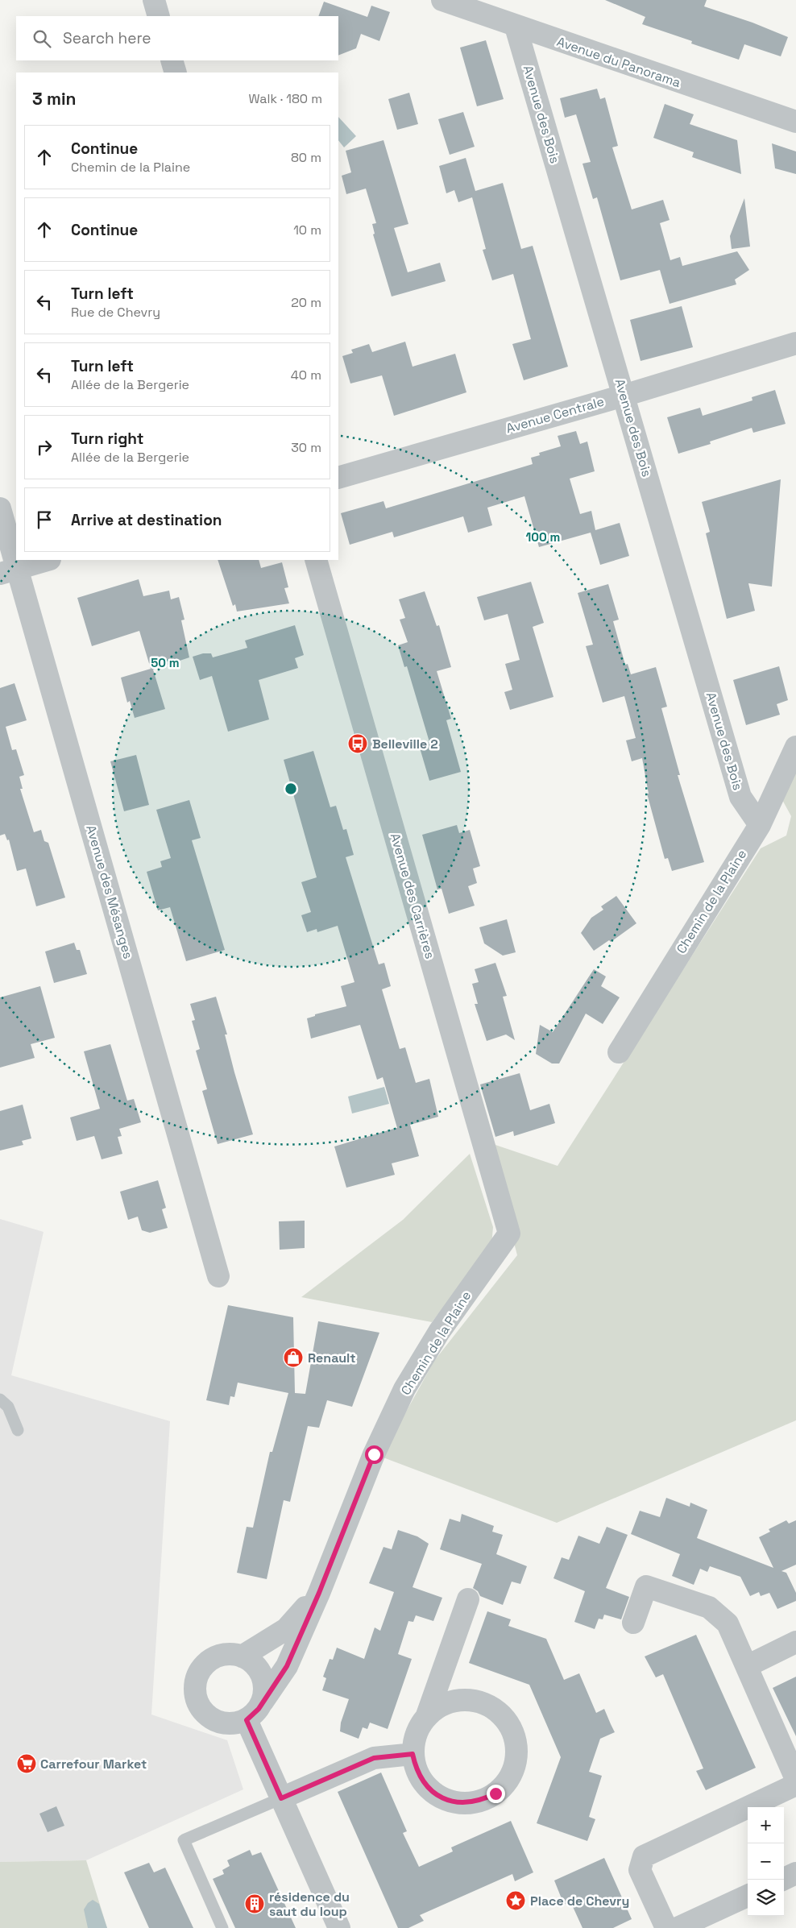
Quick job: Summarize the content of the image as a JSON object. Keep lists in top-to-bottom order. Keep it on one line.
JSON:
{"streets":{"street":["Avenue du Panorama","Avenue des Bois","Avenue Centrale","Avenue des Mésanges","Avenue des Carrières","Chemin de la Plaine"]},"crossings":[["Avenue du Panorama","Avenue des Bois"],["Avenue des Bois","Avenue Centrale"],["Avenue des Bois","Chemin de la Plaine"],["Avenue des Carrières","Chemin de la Plaine"]],"places":{"bus stop":["Belleville 2"],"shop":["Renault"],"supermarket":["Carrefour Market"],"place":["Place de Chevry"],"building":["résidence du saut du loup"]},"page":{"search":"Search here","heading":["3 min","Walk · 180 m"],"list":[["Continue","Chemin de la Plaine","80 m"],["Continue","10 m"],["Turn left","Rue de Chevry","20 m"],["Turn left","Allée de la Bergerie","40 m"],["Turn right","Allée de la Bergerie","30 m"],"Arrive at destination"],"map_buttons":["+","−"]},"rings":["100 m","50 m"]}
